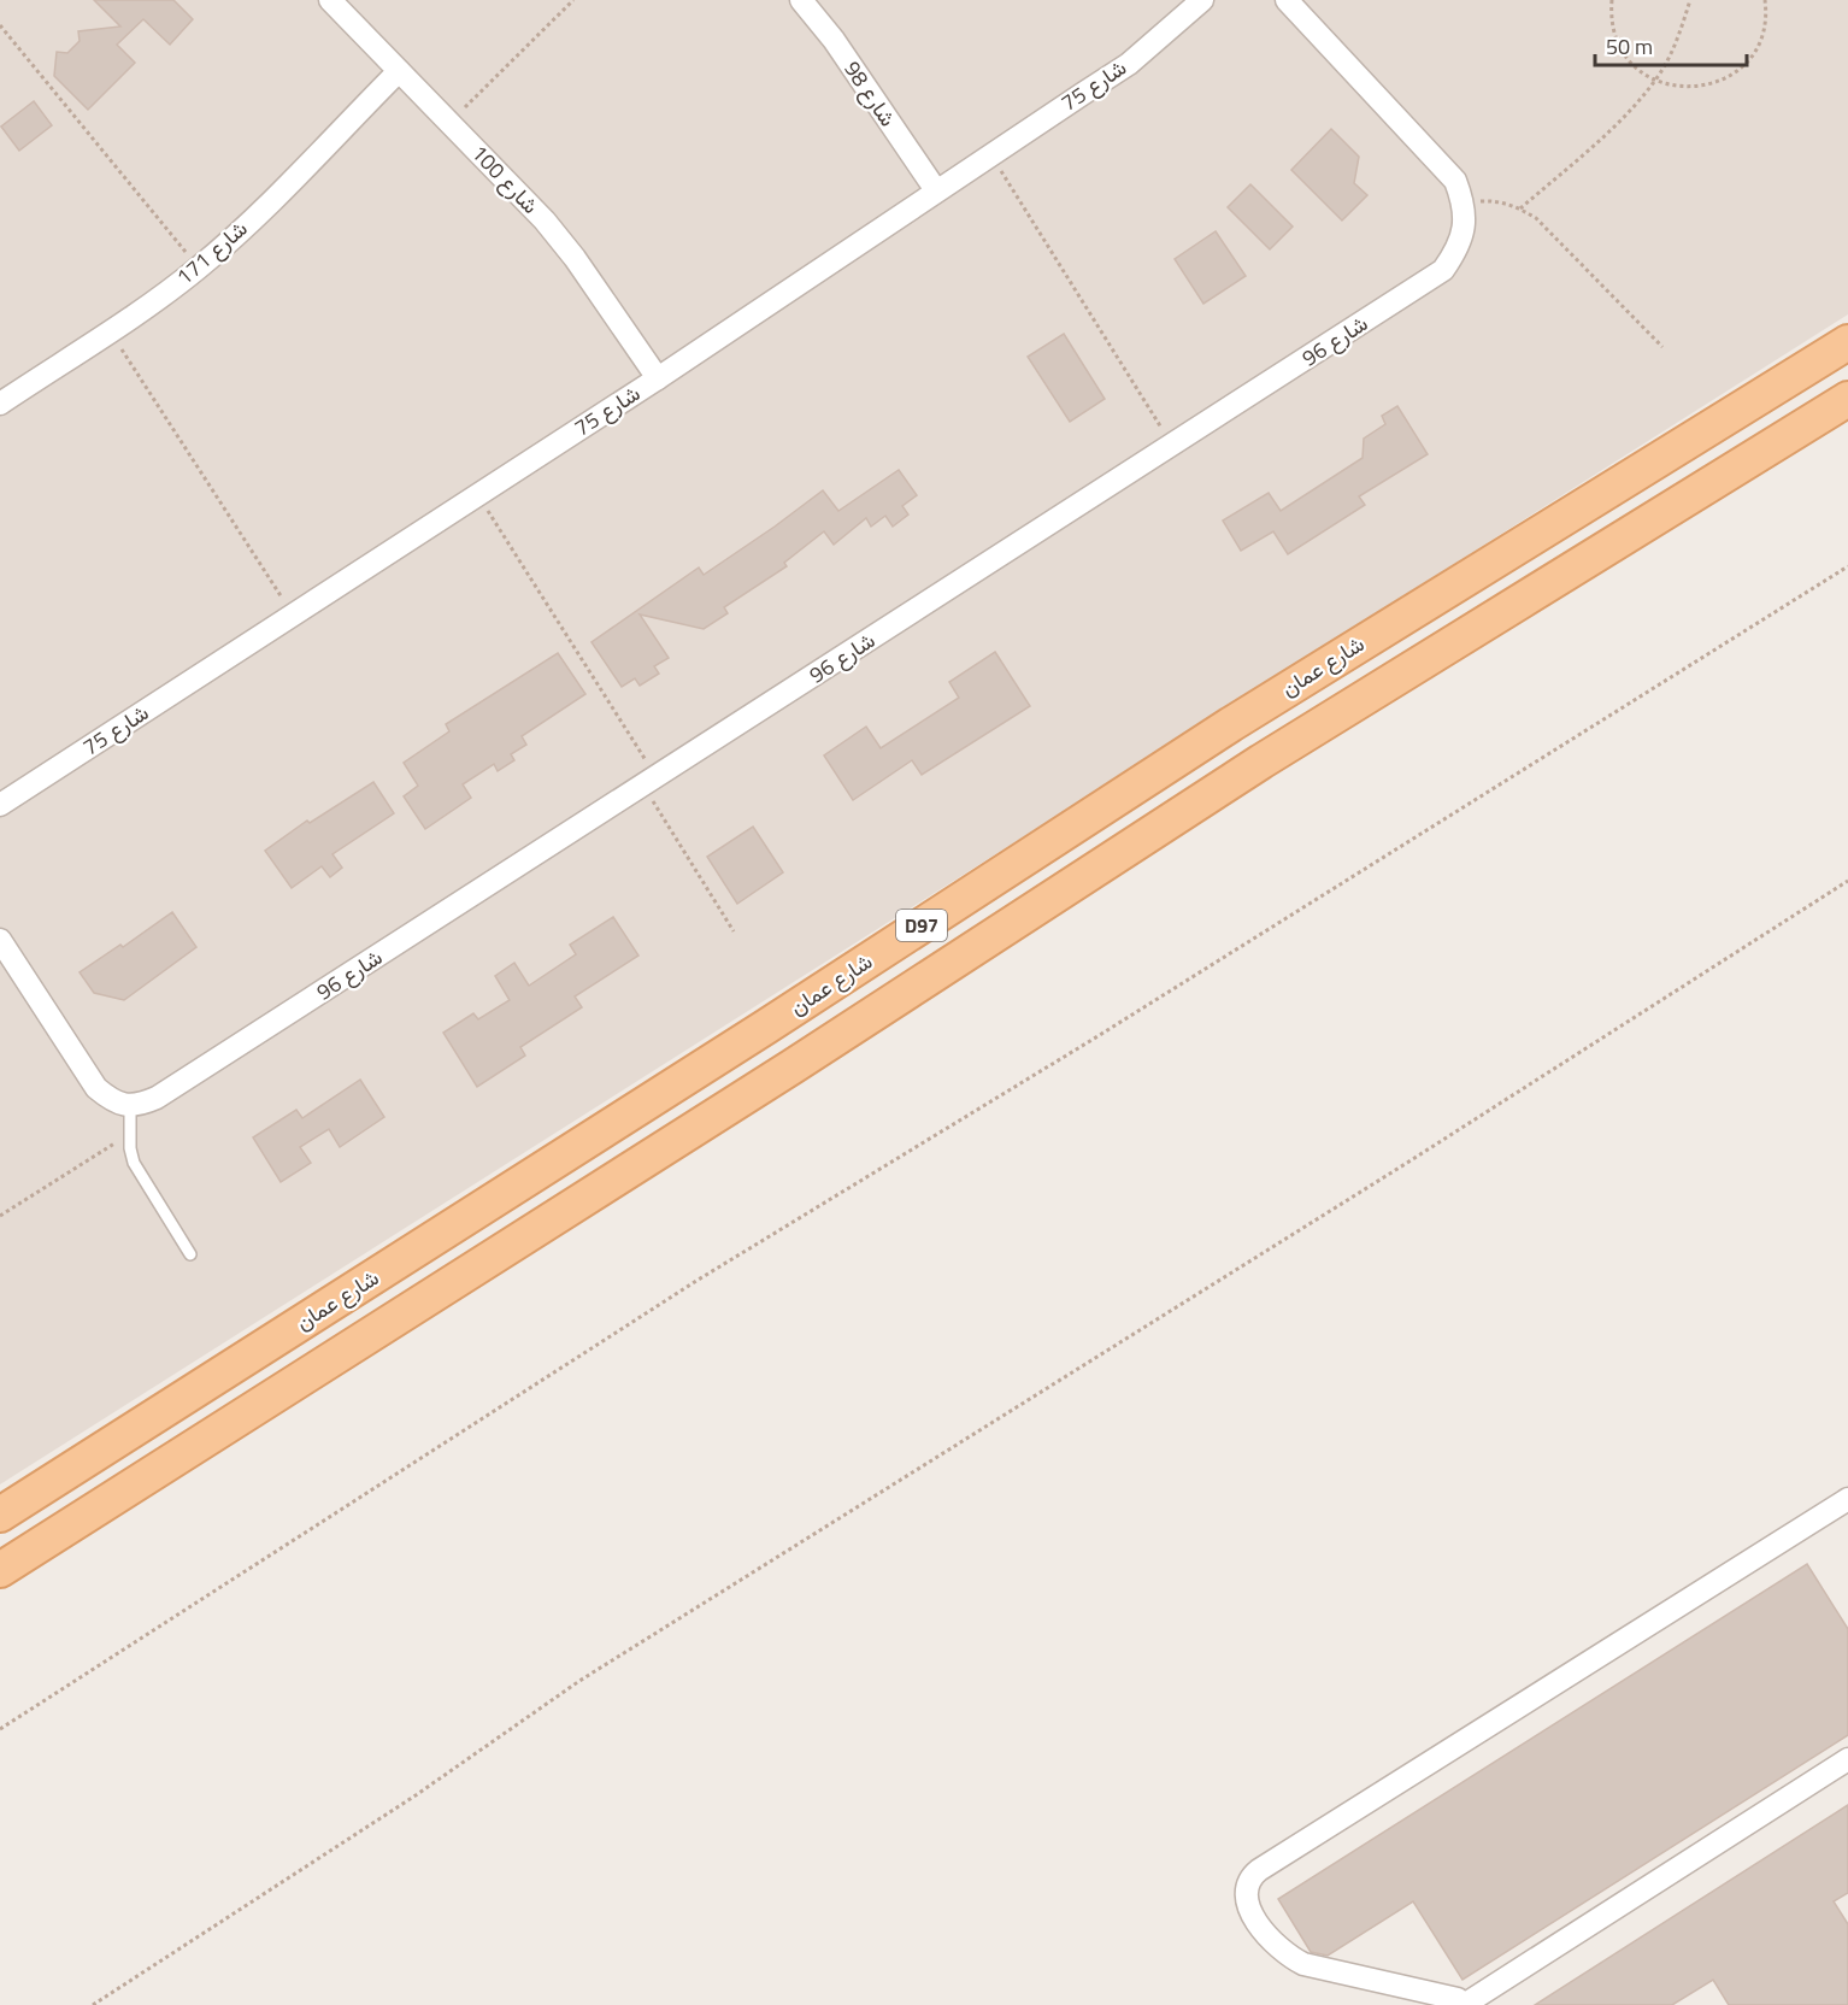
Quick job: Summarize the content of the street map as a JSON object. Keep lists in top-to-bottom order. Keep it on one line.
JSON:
{"streets":{"main road":["شارع عمان","D97"],"street":["شارع 75","شارع 98","شارع 100","شارع 171","شارع 96"]},"crossings":[["شارع 75","شارع 98"],["شارع 75","شارع 100"],["شارع 100","شارع 171"]],"scale_bar":"50 m"}
